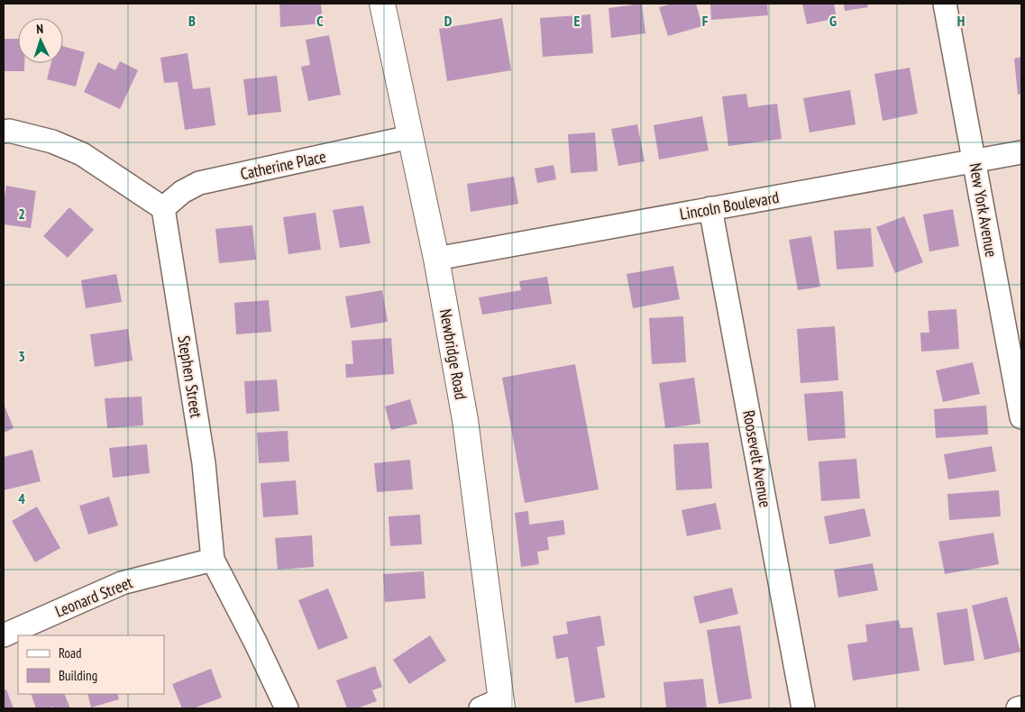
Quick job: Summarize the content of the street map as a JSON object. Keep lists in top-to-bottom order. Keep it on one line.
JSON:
{"streets":{"main road":["Newbridge Road"],"street":["Catherine Place","Lincoln Boulevard","New York Avenue","Stephen Street","Roosevelt Avenue","Leonard Street"]},"crossings":[["Catherine Place","Newbridge Road"],["Catherine Place","Stephen Street"],["Lincoln Boulevard","New York Avenue"],["Lincoln Boulevard","Newbridge Road"],["Lincoln Boulevard","Roosevelt Avenue"],["Stephen Street","Leonard Street"]],"legend":["Road","Building"],"north":"top","grid":{"columns":["B","C","D","E","F","G","H"],"rows":["2","3","4"]}}
